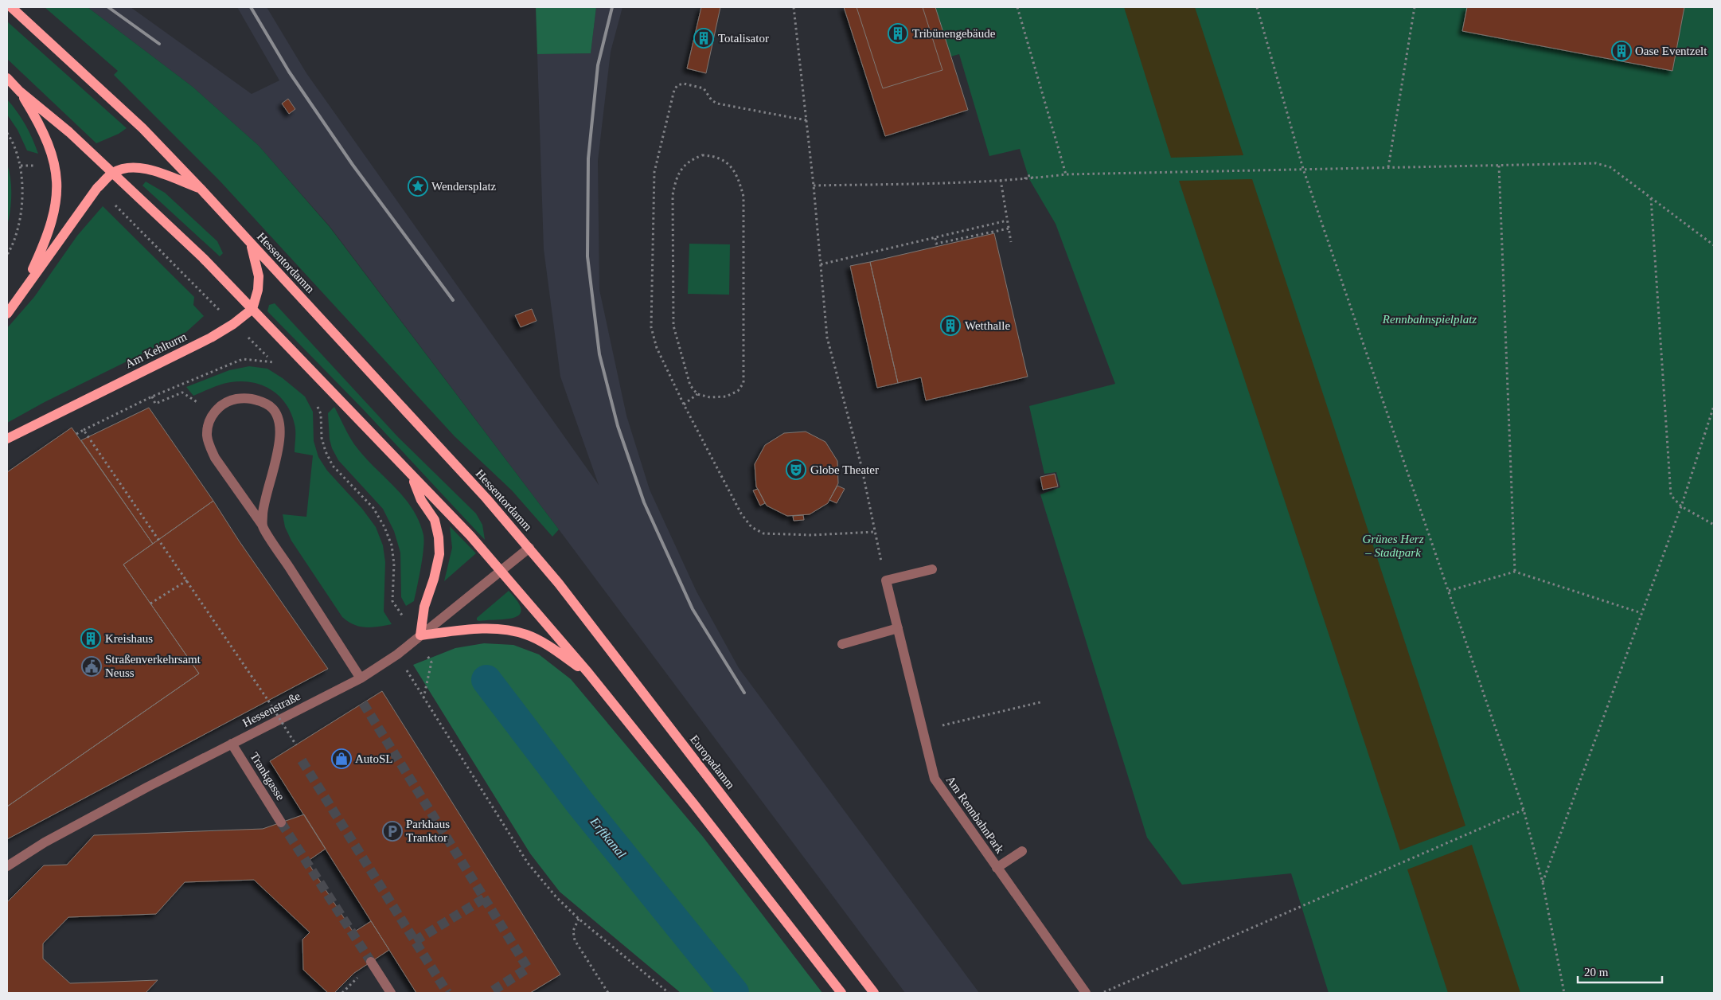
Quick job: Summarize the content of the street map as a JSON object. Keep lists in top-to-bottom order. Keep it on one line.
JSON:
{"streets":{"main road":["Hessentordamm","Am Kehlturm","Europadamm"],"street":["Hessenstraße","Trankgasse","Am RennbahnPark"]},"crossings":[["Hessentordamm","Hessenstraße"],["Hessentordamm","Europadamm"],["Hessenstraße","Europadamm"],["Hessenstraße","Trankgasse"]],"water":["Erftkanal"],"parks":["Rennbahnspielplatz","Grünes Herz – Stadtpark"],"places":{"building":["Tribünengebäude","Totalisator","Oase Eventzelt","Wetthalle","Kreishaus"],"place":["Wendersplatz"],"theatre":["Globe Theater"],"public building":["Straßenverkehrsamt Neuss"],"shop":["AutoSL"],"parking":["Parkhaus Tranktor"]},"scale_bar":"20 m"}
